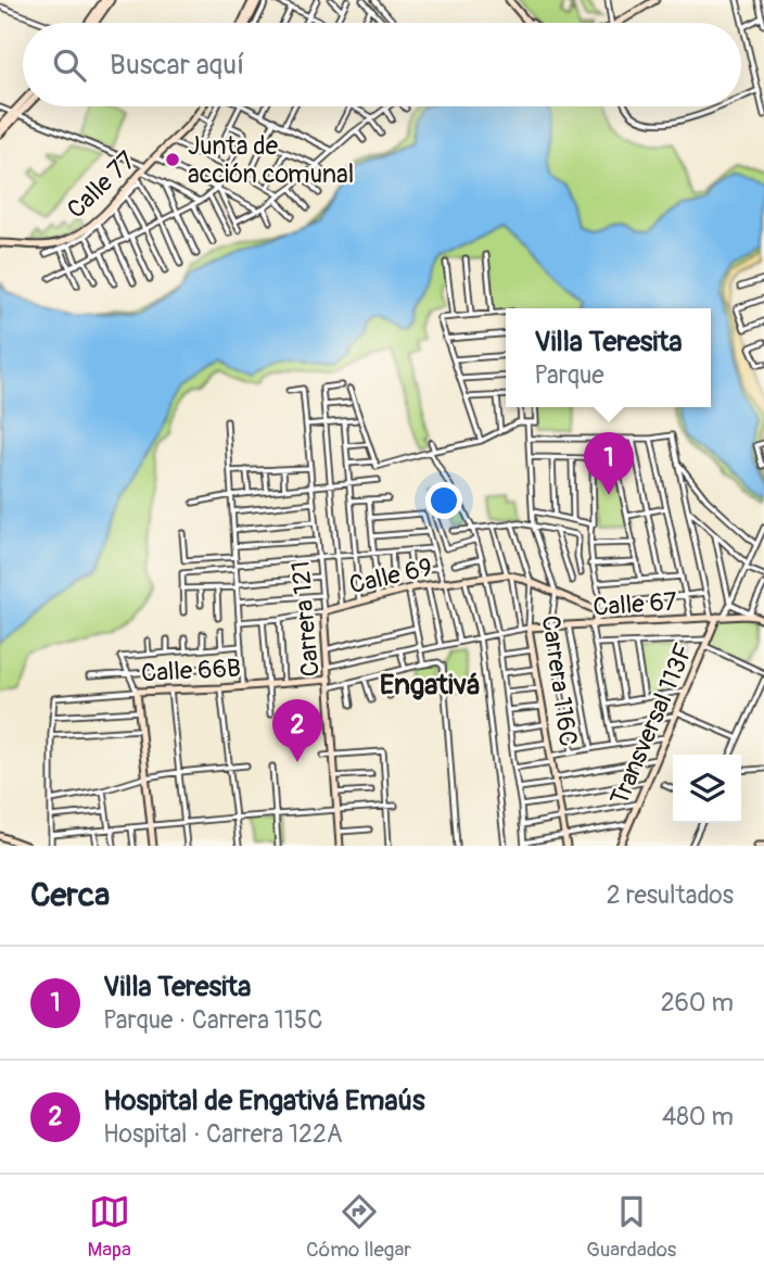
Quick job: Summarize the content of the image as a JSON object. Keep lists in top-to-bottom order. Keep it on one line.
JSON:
{"streets":{"street":["Calle 77","Calle 69","Calle 67","Carrera 121","Calle 66B","Carrera 116C","Transversal 113F"]},"crossings":[["Calle 69","Carrera 121"],["Calle 67","Carrera 121"],["Calle 67","Carrera 116C"],["Calle 67","Transversal 113F"],["Carrera 121","Calle 66B"]],"districts":["Engativá"],"places":["Junta de acción comunal"],"page":{"search":"Buscar aquí","popup":["Villa Teresita","Parque"],"pins":["1","2"],"heading":["Cerca","2 resultados"],"list":[{"mark":"1","name":"Villa Teresita","note":"Parque · Carrera 115C","value":"260 m"},{"mark":"2","name":"Hospital de Engativá Emaús","note":"Hospital · Carrera 122A","value":"480 m"}],"nav":["Mapa","Cómo llegar","Guardados"]}}
